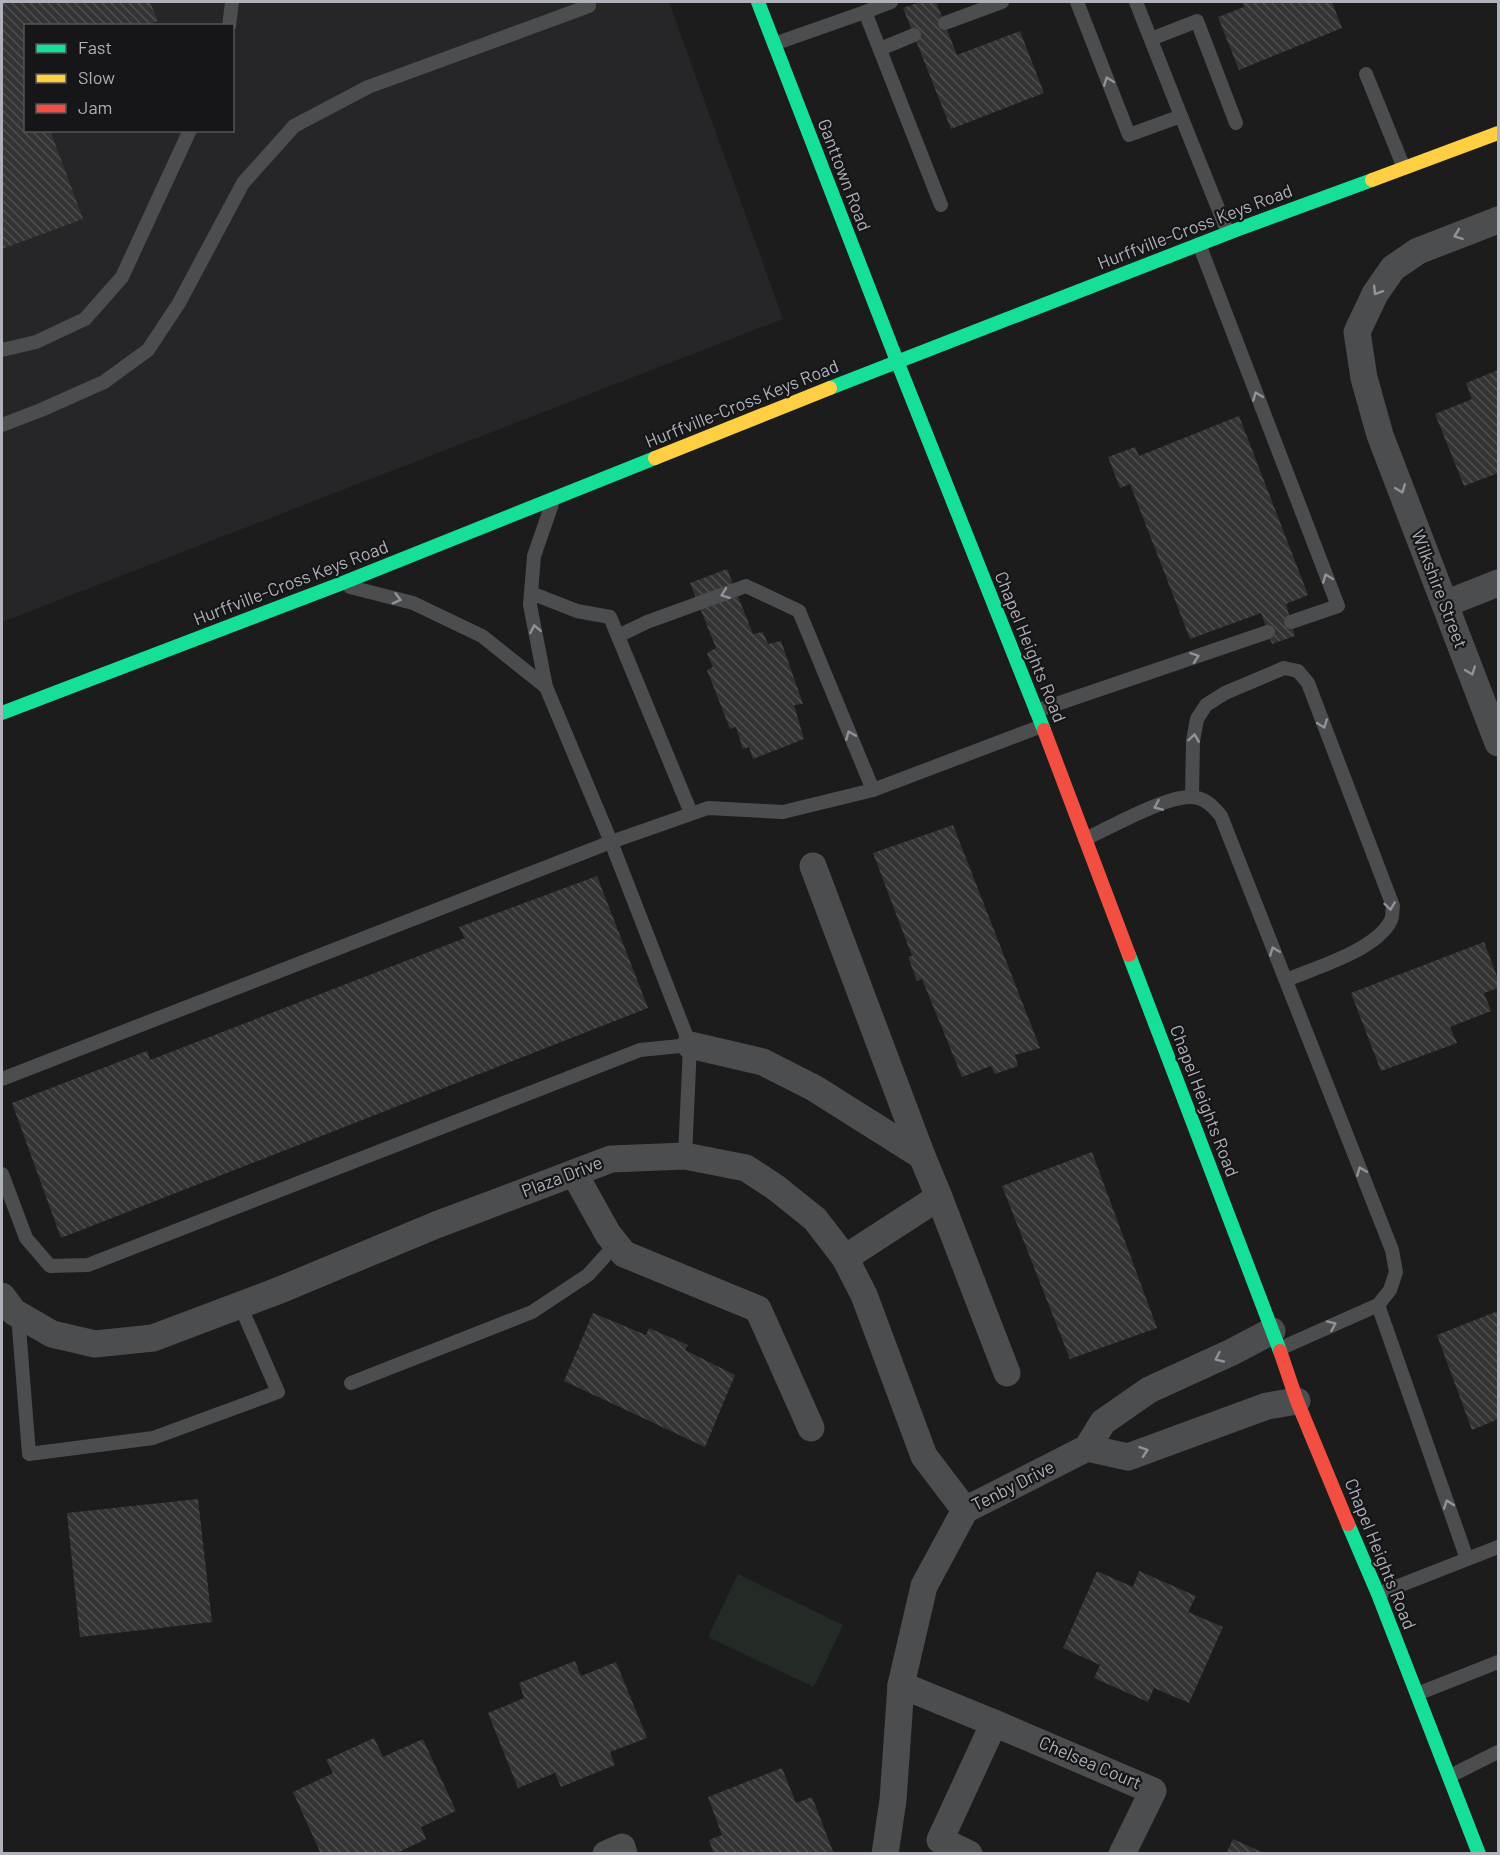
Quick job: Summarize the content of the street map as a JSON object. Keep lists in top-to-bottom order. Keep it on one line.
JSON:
{"streets":{"street":["Ganttown Road","Hurffville-Cross Keys Road","Wilkshire Street","Chapel Heights Road","Plaza Drive","Tenby Drive","Chelsea Court"]},"crossings":[["Ganttown Road","Hurffville-Cross Keys Road"],["Ganttown Road","Chapel Heights Road"],["Hurffville-Cross Keys Road","Chapel Heights Road"],["Plaza Drive","Tenby Drive"],["Tenby Drive","Chelsea Court"]],"one_way":["Wilkshire Street"],"legend":["Fast","Slow","Jam"]}
